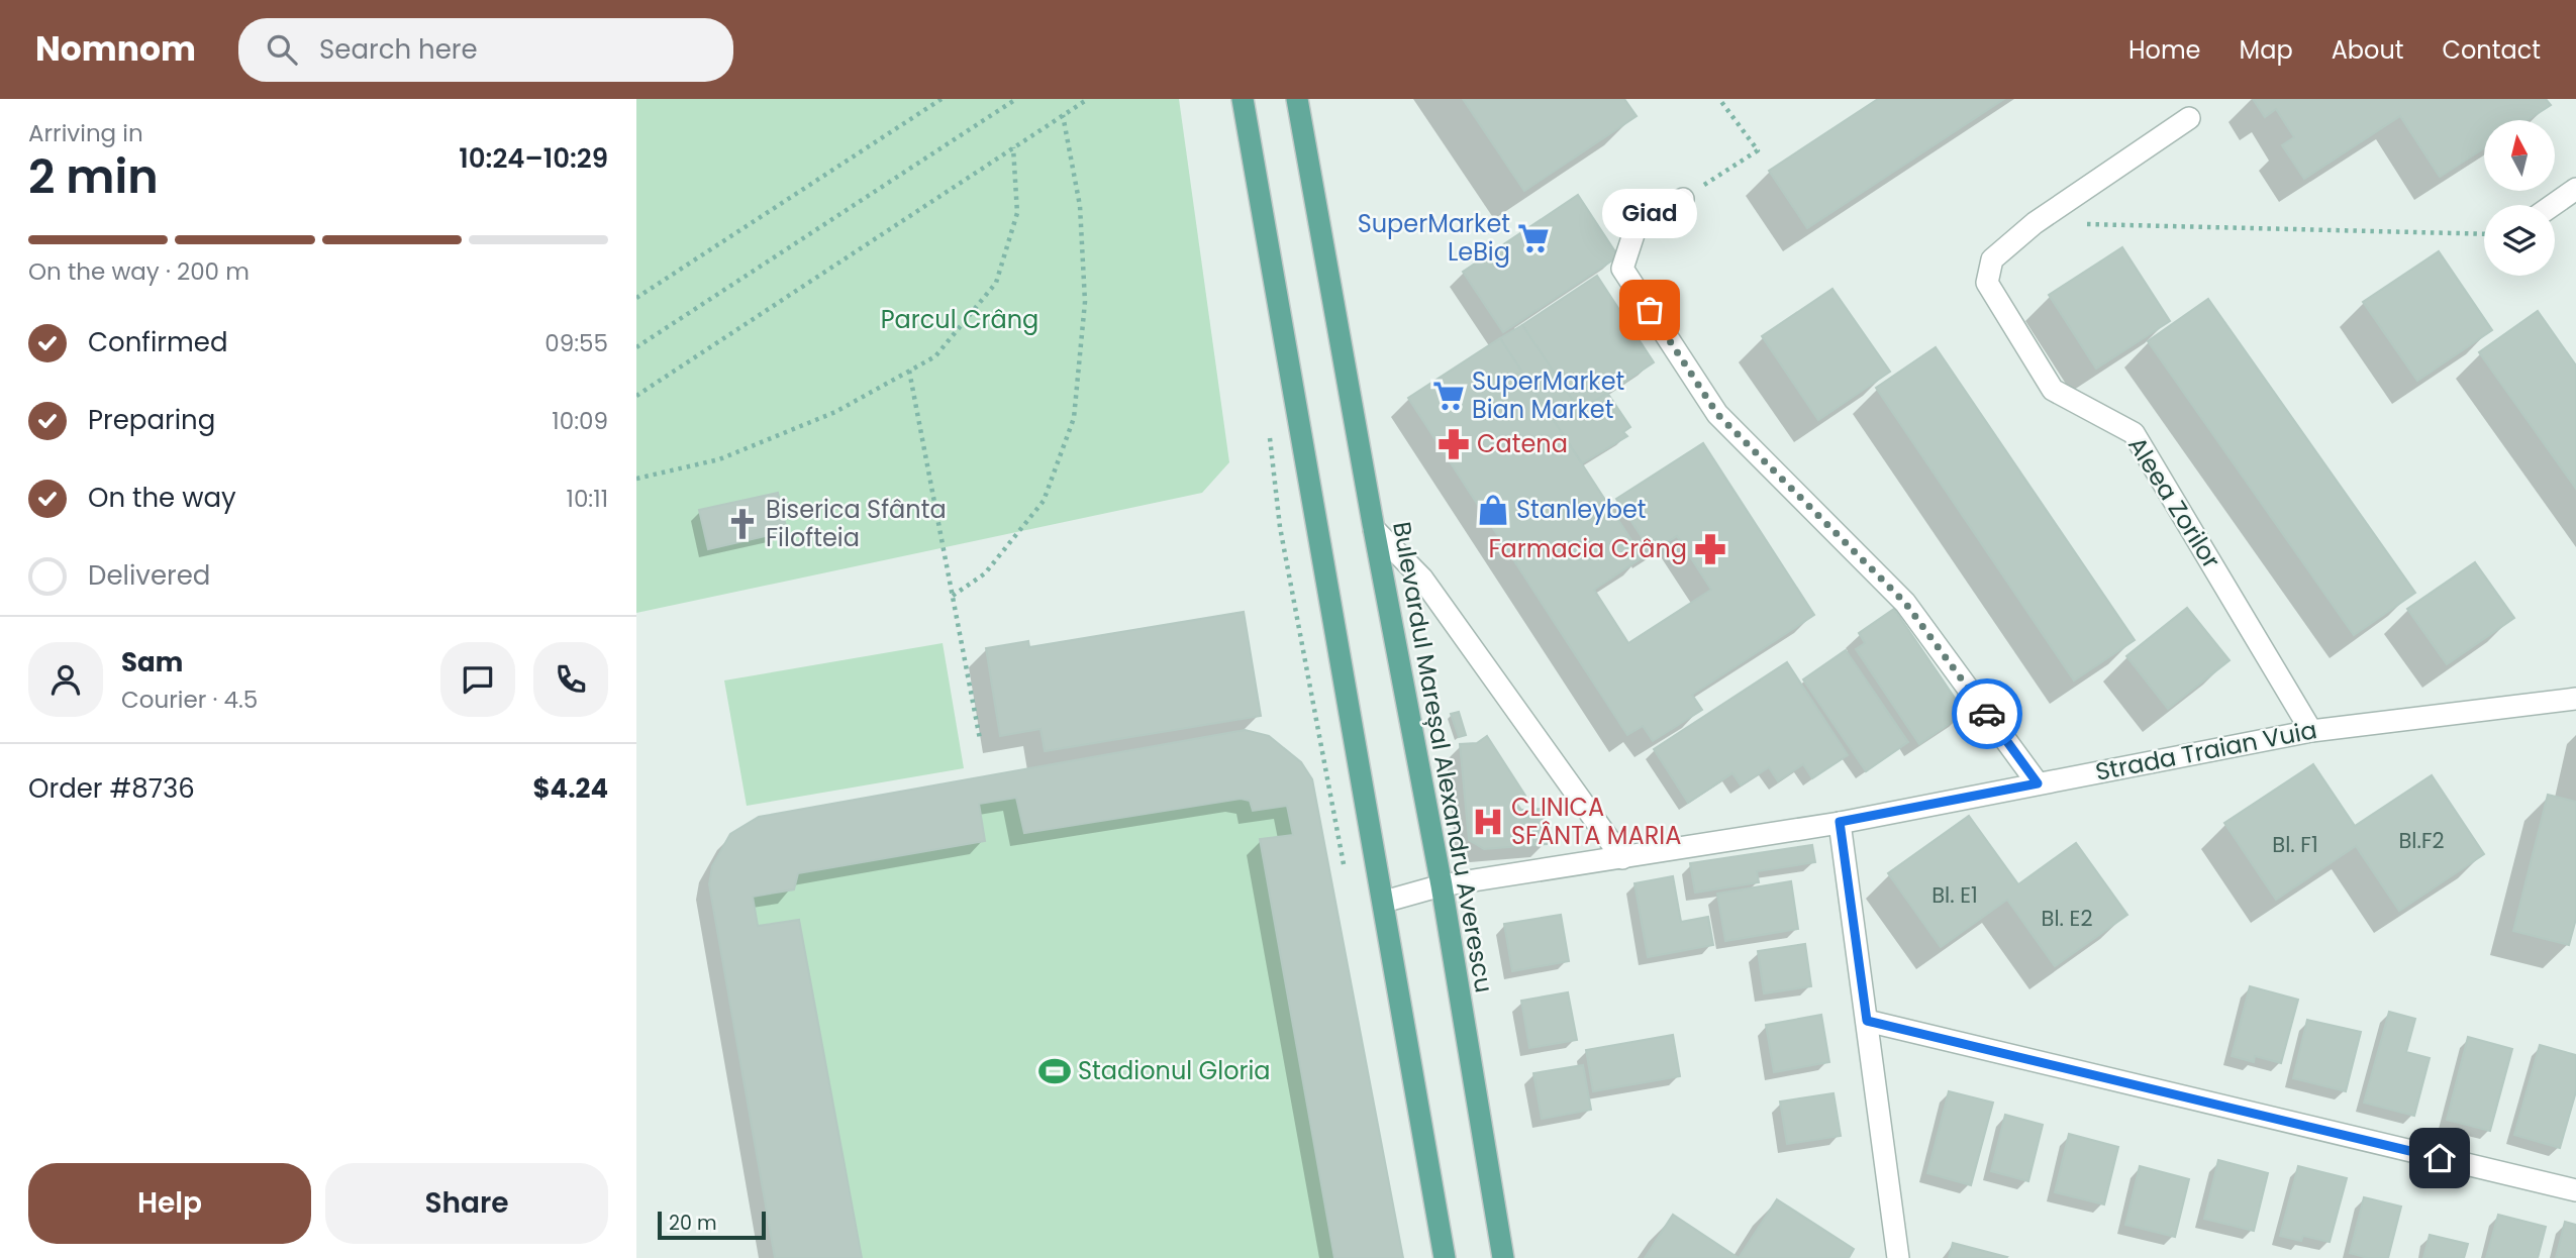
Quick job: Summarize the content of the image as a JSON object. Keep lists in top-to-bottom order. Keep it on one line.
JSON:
{"streets":{"main road":["Bulevardul Mareșal Alexandru Averescu"],"street":["Aleea Zorilor","Strada Traian Vuia"]},"crossings":[["Aleea Zorilor","Strada Traian Vuia"],["Strada Traian Vuia","Bulevardul Mareșal Alexandru Averescu"]],"parks":["Parcul Crâng"],"places":{"supermarket":["SuperMarket LeBig","SuperMarket Bian Market"],"other":["Giad"],"pharmacy":["Catena","Farmacia Crâng"],"shop":["Stanleybet"],"church":["Biserica Sfânta Filofteia"],"hospital":["CLINICA SFÂNTA MARIA"],"sports":["Stadionul Gloria"]},"house_numbers":["Bl.F2","Bl. F1","Bl. E1","Bl. E2"],"scale_bar":"20 m","north":"top","page":{"header":"Nomnom","search":"Search here","nav":["Home","Map","About","Contact"],"heading":["2 min","Arriving in","10:24–10:29"],"panel":["Sam","Courier · 4.5","Order #8736","$4.24"],"bubble":"Giad","bar":"On the way · 200 m","list":[["Confirmed","09:55"],["Preparing","10:09"],["On the way","10:11"],"Delivered"],"buttons":["Help","Share"],"scale":"20 m"}}
